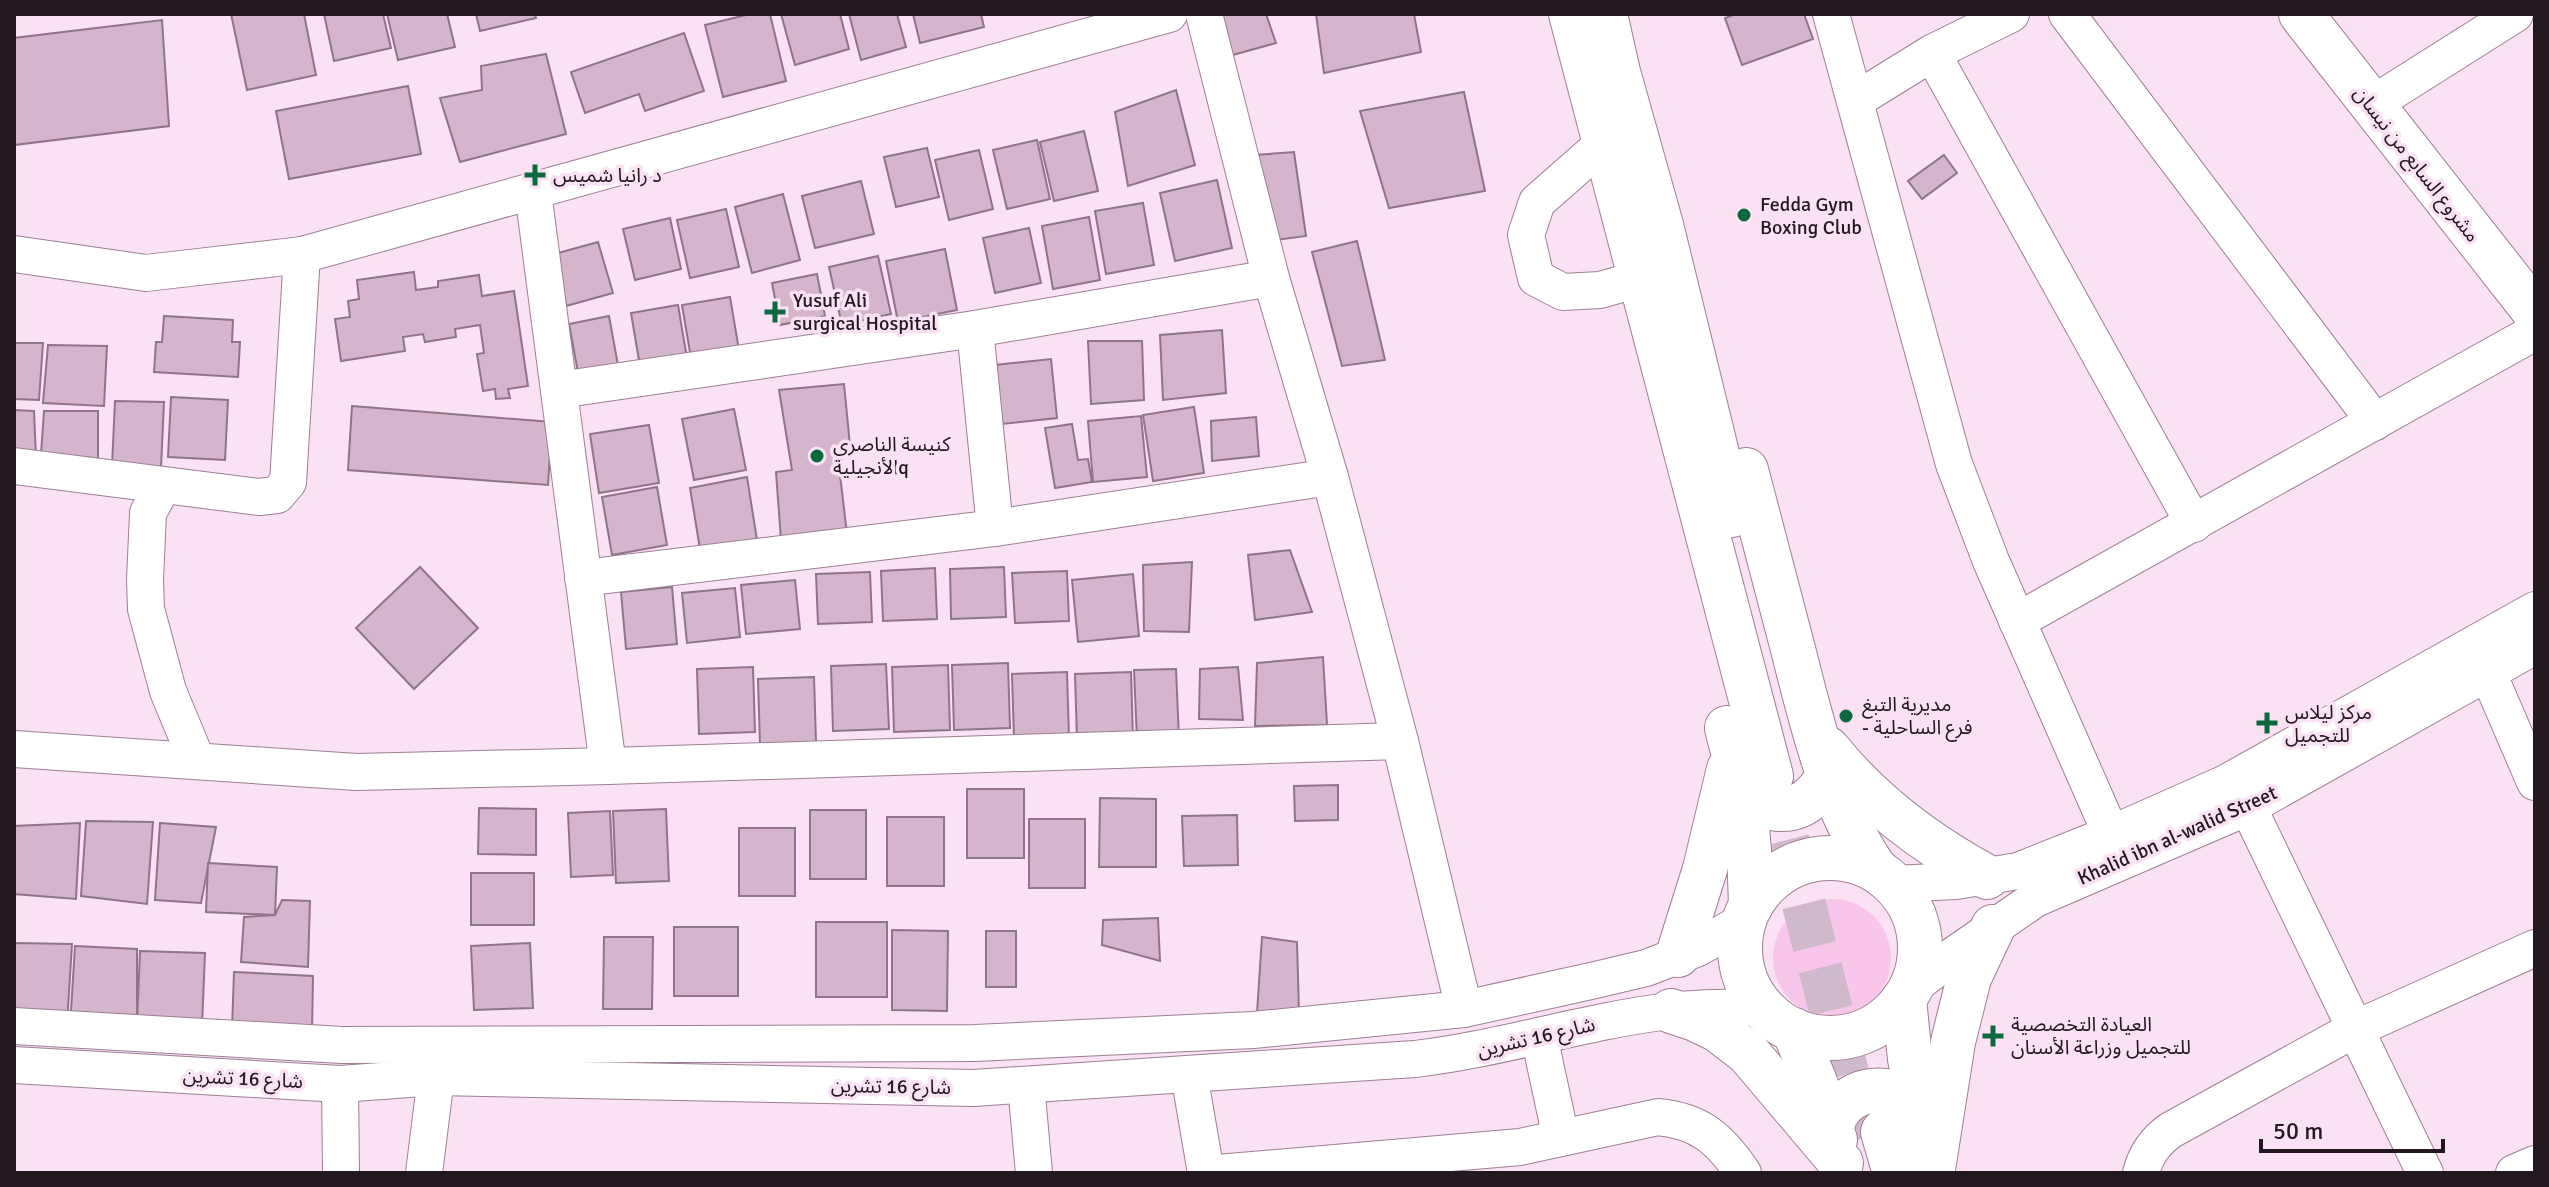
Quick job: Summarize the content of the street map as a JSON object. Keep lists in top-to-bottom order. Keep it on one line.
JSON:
{"streets":{"main road":["مشروع السابع من نيسان"],"street":["Khalid ibn al-walid Street","شارع 16 تشرين"]},"crossings":[["Khalid ibn al-walid Street","شارع 16 تشرين"]],"places":{"health":["د رانيا شميس","Yusuf Ali surgical Hospital","مركز ليلاس للتجميل","العيادة التخصصية للتجميل وزراعة الأسنان"],"other":["Fedda Gym Boxing Club","كنيسة الناصري الأنجيليةq","مديرية التبغ - فرع الساحلية"]},"scale_bar":"50 m"}
